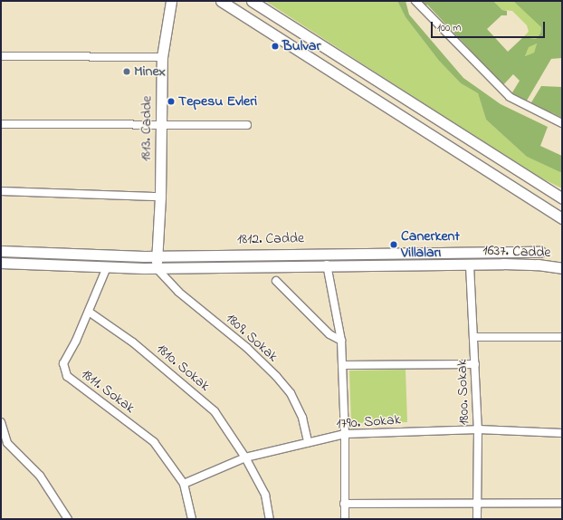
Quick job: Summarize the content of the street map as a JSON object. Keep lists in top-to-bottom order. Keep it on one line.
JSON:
{"streets":{"street":["1813. Cadde","1812. Cadde","1637. Cadde","1809. Sokak","1810. Sokak","1811. Sokak","1800. Sokak","1790. Sokak"]},"crossings":[["1813. Cadde","1812. Cadde"],["1813. Cadde","1809. Sokak"],["1812. Cadde","1637. Cadde"],["1812. Cadde","1809. Sokak"],["1812. Cadde","1811. Sokak"],["1812. Cadde","1800. Sokak"],["1637. Cadde","1800. Sokak"],["1809. Sokak","1790. Sokak"],["1810. Sokak","1811. Sokak"],["1810. Sokak","1790. Sokak"],["1811. Sokak","1790. Sokak"],["1800. Sokak","1790. Sokak"]],"places":["Bulvar","Minex","Tepesu Evleri","Canerkent Villaları"],"scale_bar":"100 m"}
